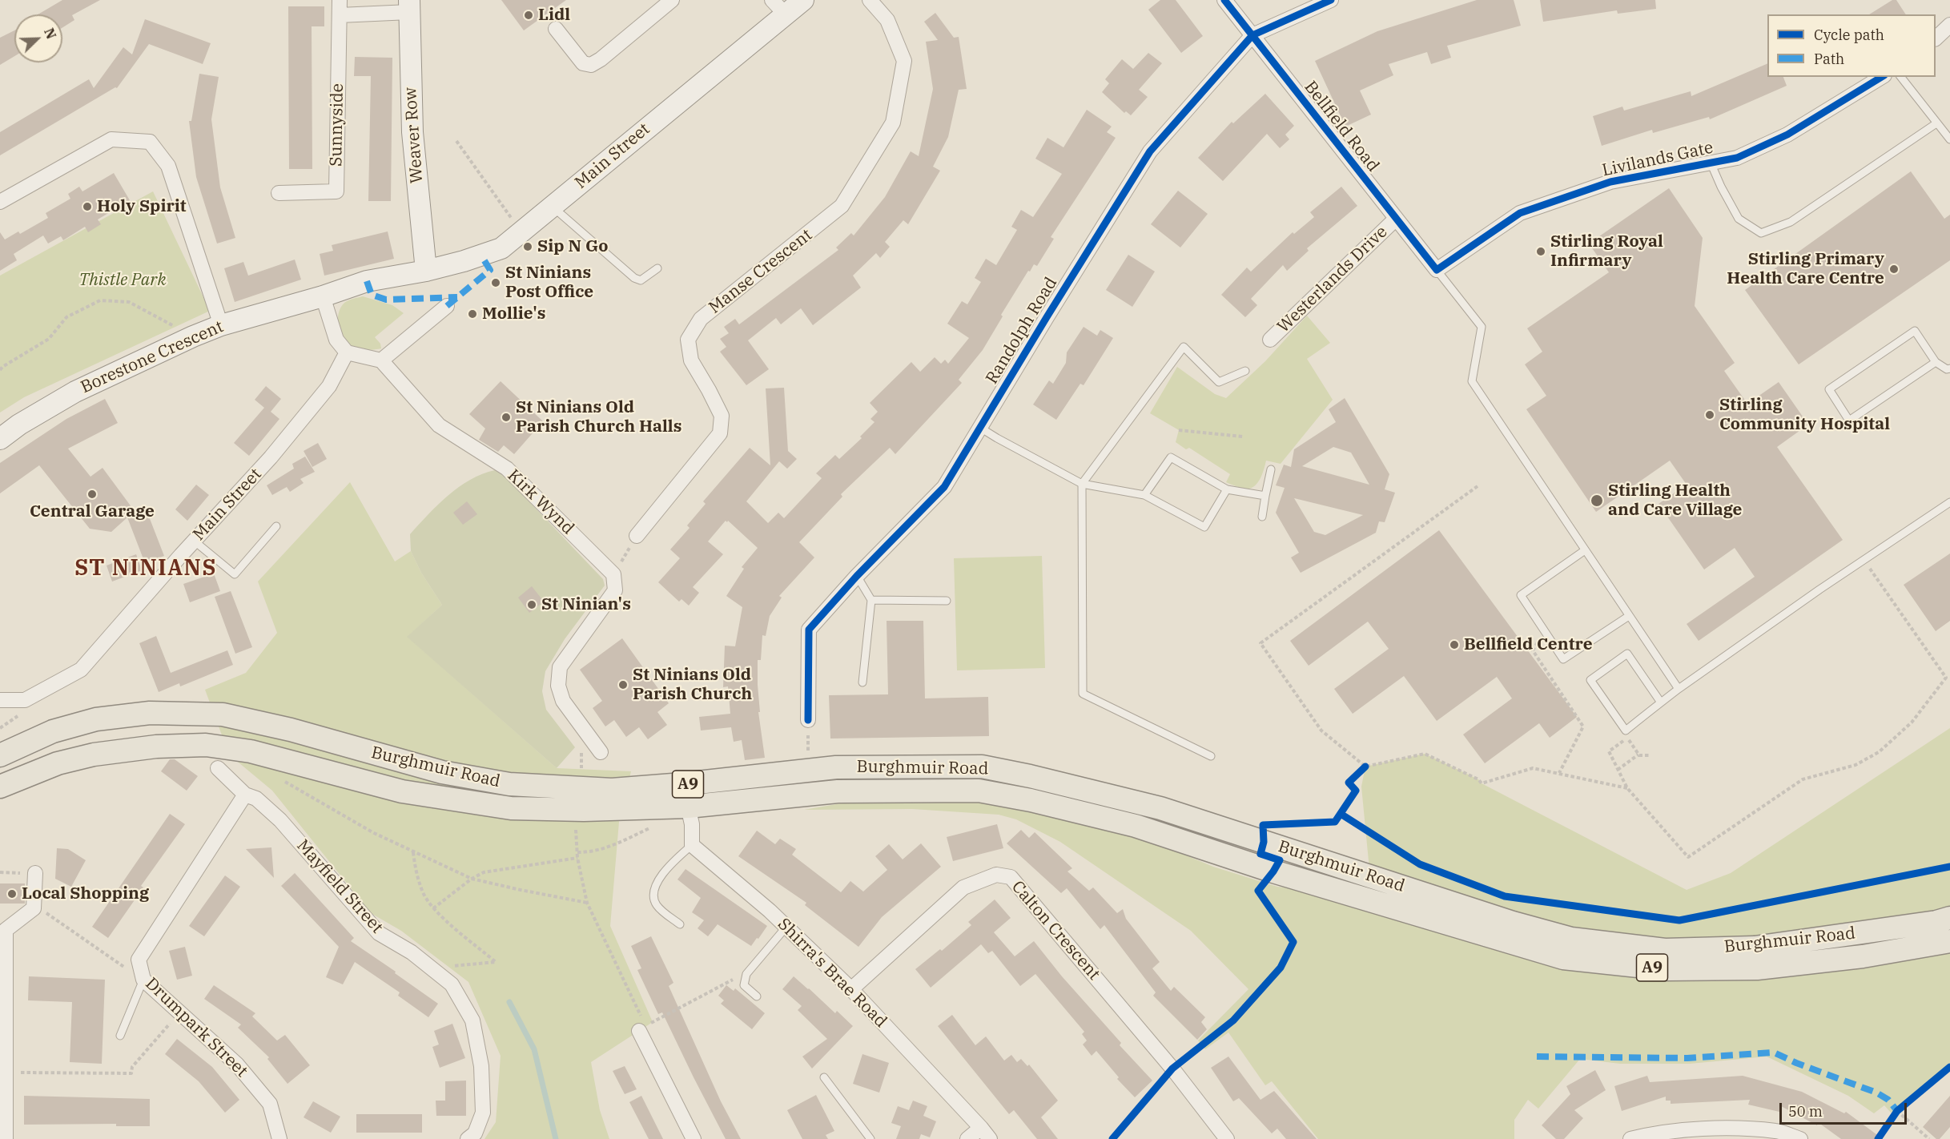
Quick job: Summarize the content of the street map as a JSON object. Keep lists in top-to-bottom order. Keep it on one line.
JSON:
{"streets":{"main road":["Weaver Row","Main Street","Borestone Crescent","Burghmuir Road","A9"],"street":["Sunnyside","Bellfield Road","Livilands Gate","Manse Crescent","Westerlands Drive","Randolph Road","Kirk Wynd","Mayfield Street","Calton Crescent","Shirra's Brae Road","Drumpark Street"]},"crossings":[["Bellfield Road","Livilands Gate"],["Bellfield Road","Westerlands Drive"],["Bellfield Road","Randolph Road"],["Weaver Row","Main Street"],["Weaver Row","Borestone Crescent"],["Main Street","Borestone Crescent"],["Mayfield Street","Drumpark Street"],["Calton Crescent","Shirra's Brae Road"]],"districts":["ST NINIANS"],"parks":["Thistle Park"],"places":["Lidl","Holy Spirit","Sip N Go","Stirling Royal Infirmary","Stirling Primary Health Care Centre","St Ninians Post Office","Mollie's","Stirling Community Hospital","St Ninians Old Parish Church Halls","Central Garage","Stirling Health and Care Village","St Ninian's","Bellfield Centre","St Ninians Old Parish Church","Local Shopping"],"legend":["Cycle path","Path"],"scale_bar":"50 m","north":"top right"}
